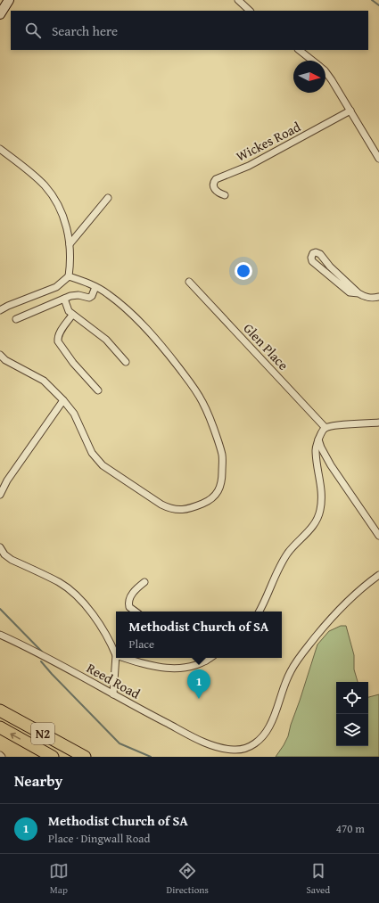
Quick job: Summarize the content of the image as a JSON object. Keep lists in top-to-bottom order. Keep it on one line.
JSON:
{"streets":{"highway":["N2"],"street":["Wickes Road","Glen Place","Reed Road"]},"north":"right","page":{"search":"Search here","popup":["Methodist Church of SA","Place"],"pins":"1","heading":"Nearby","list":[{"mark":"1","name":"Methodist Church of SA","note":"Place · Dingwall Road","value":"470 m"}],"nav":["Map","Directions","Saved"]}}
